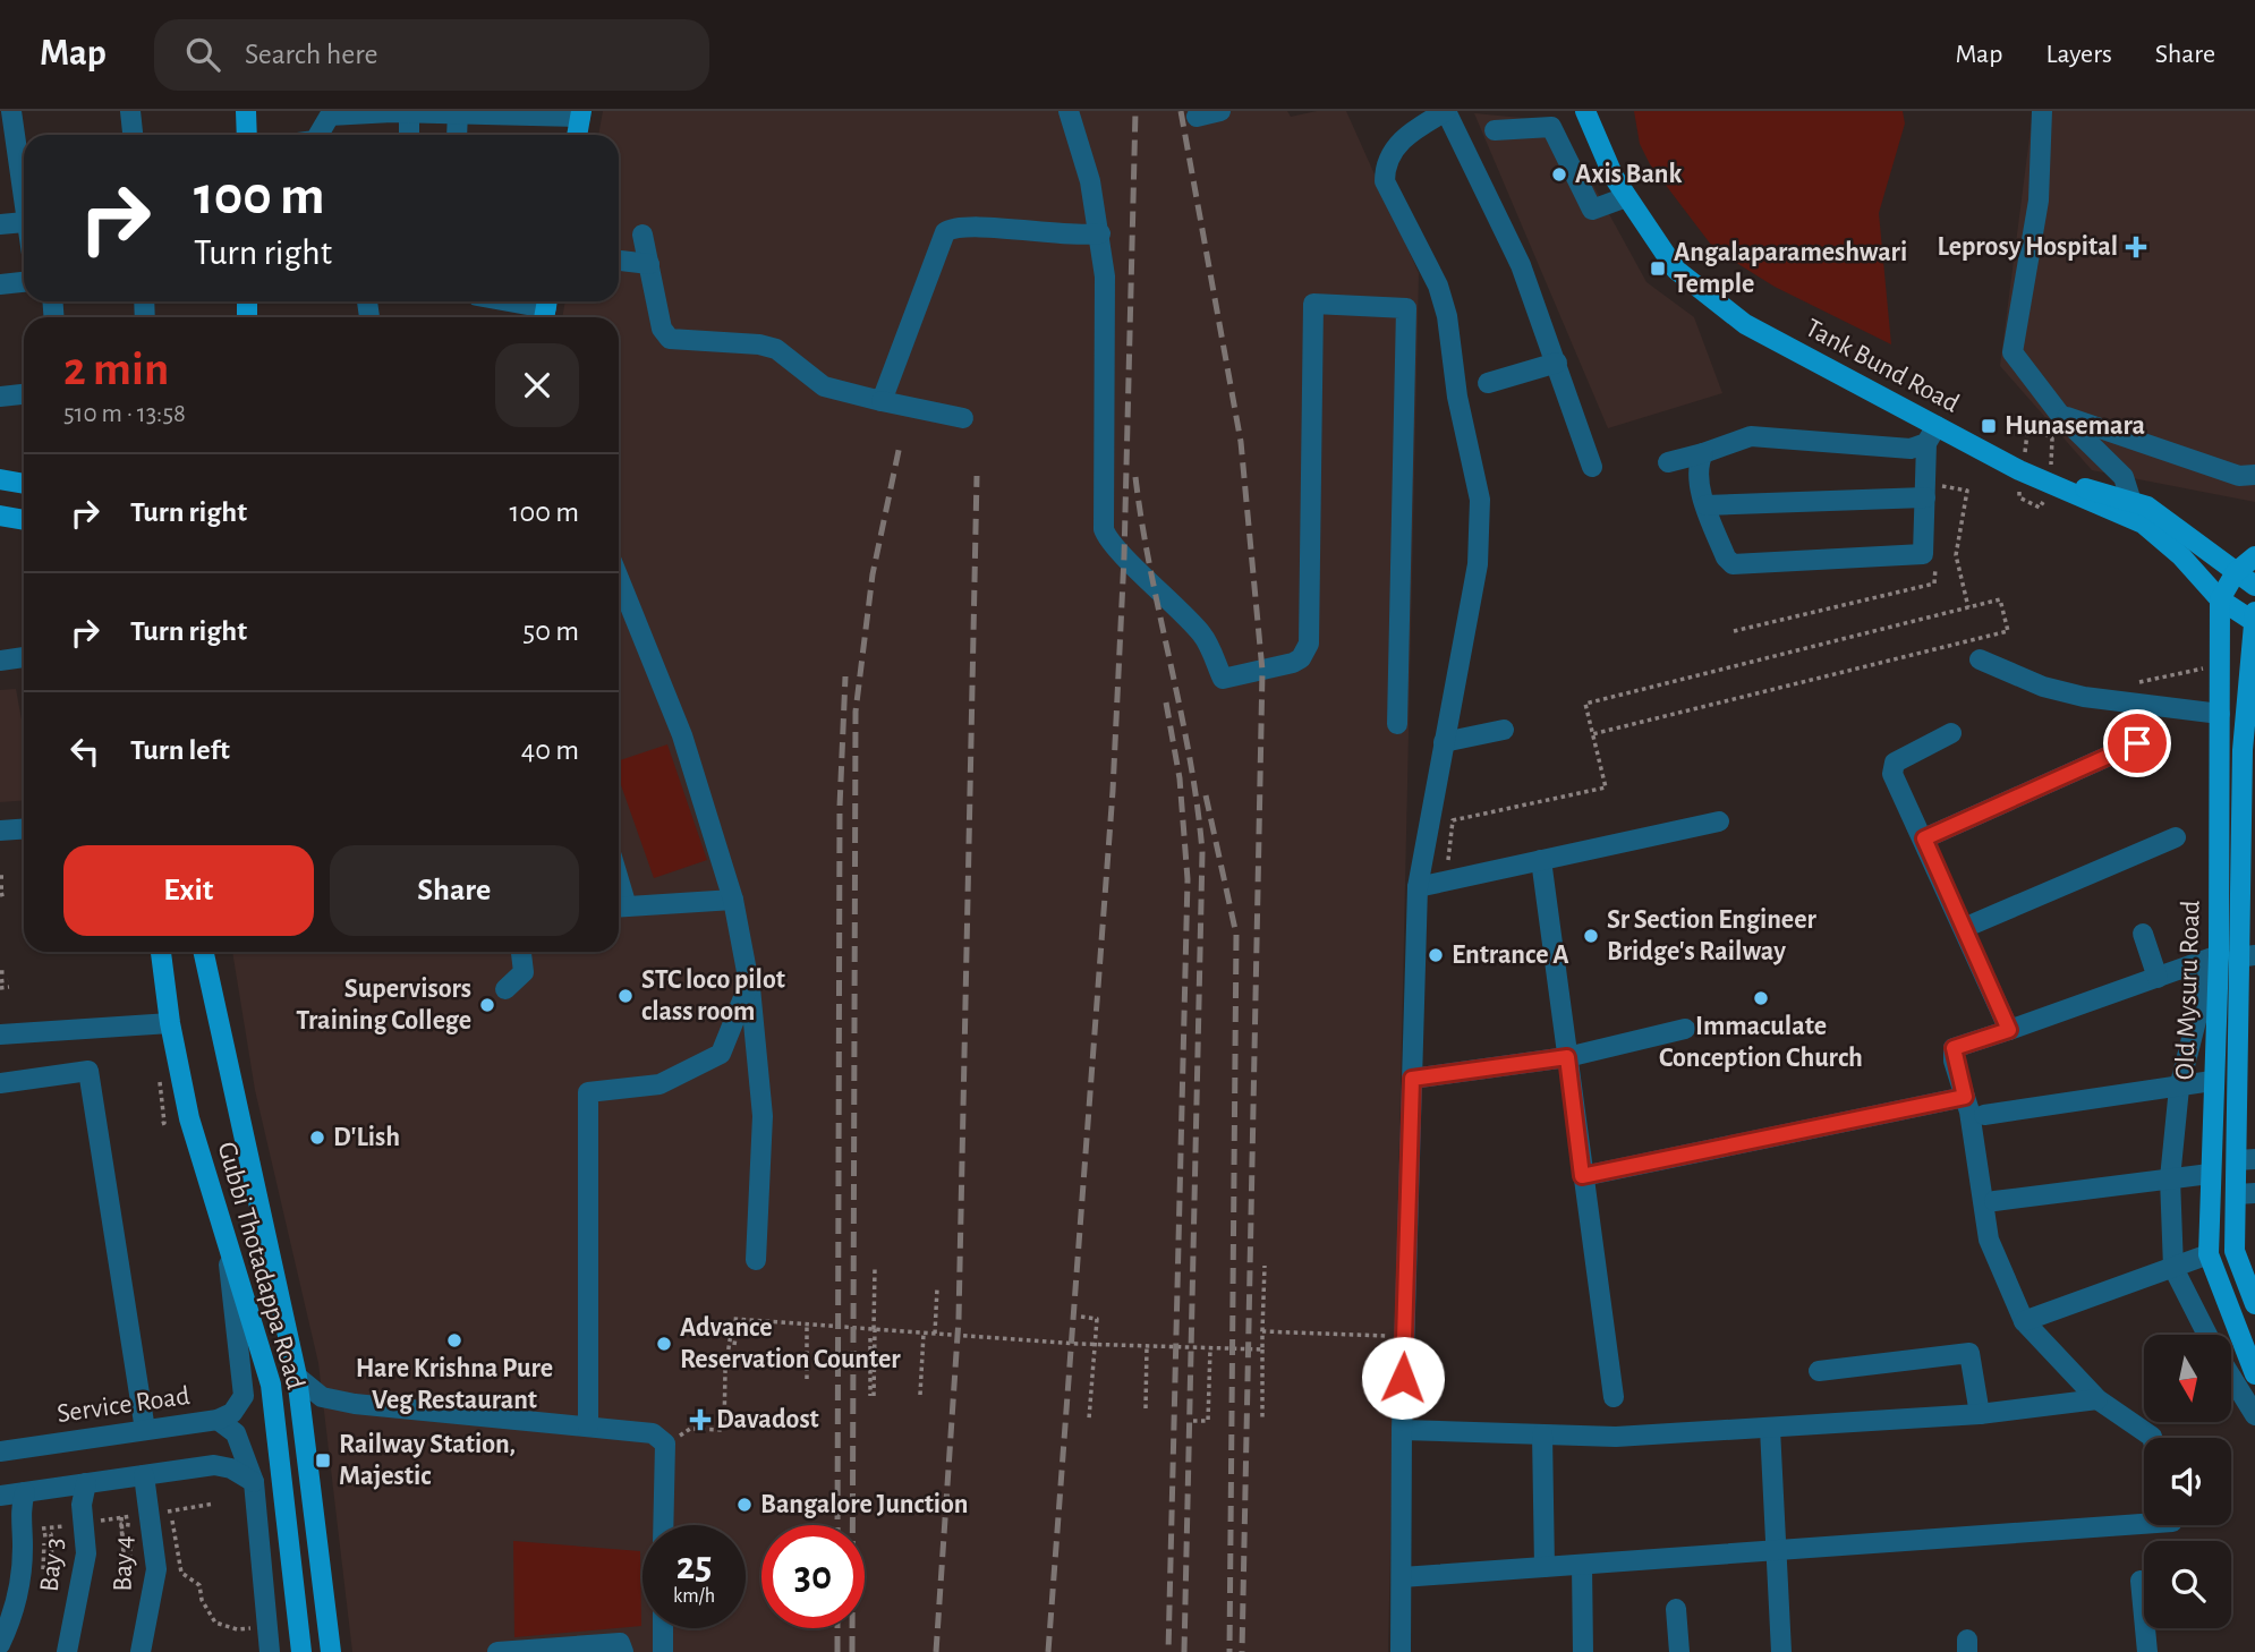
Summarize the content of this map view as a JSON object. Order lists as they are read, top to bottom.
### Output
{
  "streets": {
    "main road": ["Tank Bund Road", "Old Mysuru Road", "Gubbi Thotadappa Road"],
    "street": ["Service Road", "Bay 4", "Bay 3"]
  },
  "crossings": [
    ["Tank Bund Road", "Old Mysuru Road"],
    ["Gubbi Thotadappa Road", "Service Road"]
  ],
  "places": {
    "other": [
      "Axis Bank",
      "Sr Section Engineer Bridge's Railway",
      "Entrance A",
      "STC loco pilot class room",
      "Immaculate Conception Church",
      "Supervisors Training College",
      "D'Lish",
      "Hare Krishna Pure Veg Restaurant",
      "Advance Reservation Counter",
      "Bangalore Junction"
    ],
    "health": ["Leprosy Hospital", "Davadost"],
    "transit": ["Angalaparameshwari Temple", "Hunasemara", "Railway Station, Majestic"]
  },
  "north": "bottom",
  "page": {
    "header": "Map",
    "search": "Search here",
    "nav": ["Map", "Layers", "Share"],
    "turn": ["100 m", "Turn right"],
    "heading": ["2 min", "510 m · 13:58"],
    "list": [
      {
        "name": "Turn right",
        "value": "100 m"
      },
      {
        "name": "Turn right",
        "value": "50 m"
      },
      {
        "name": "Turn left",
        "value": "40 m"
      }
    ],
    "buttons": ["Exit", "Share"],
    "speed": "25 km/h",
    "limit": "30"
  }
}
